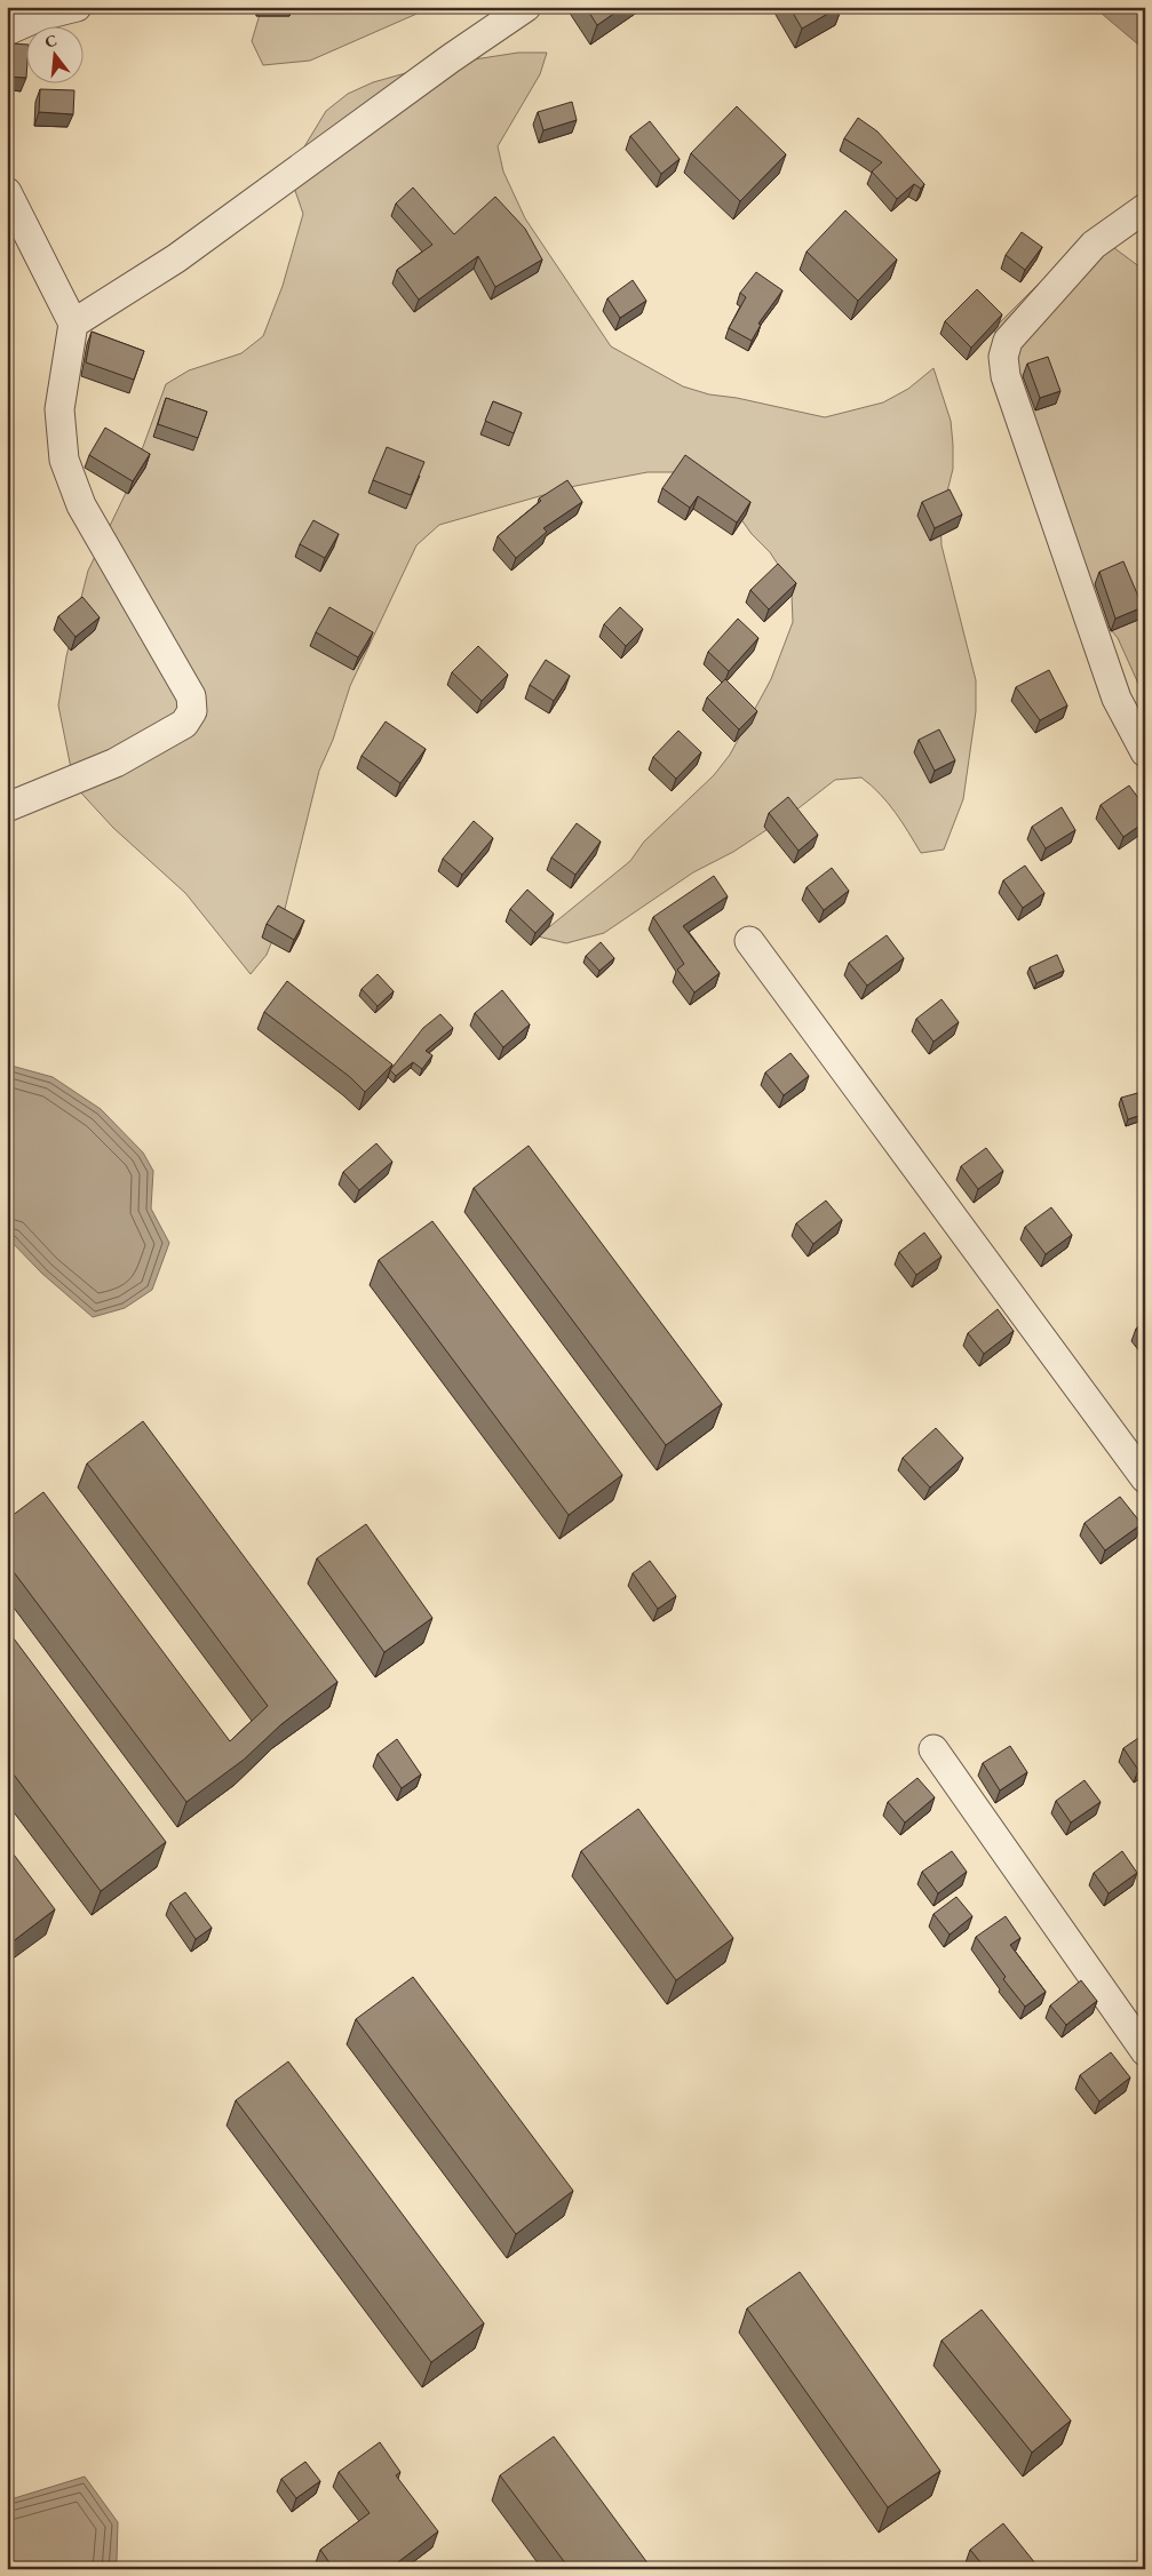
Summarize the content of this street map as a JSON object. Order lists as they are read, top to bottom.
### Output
{
  "north": "top"
}
